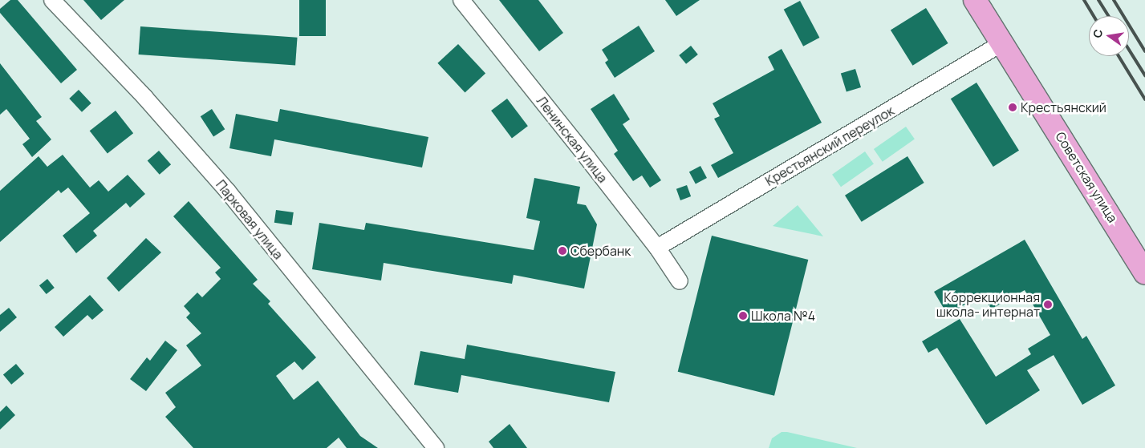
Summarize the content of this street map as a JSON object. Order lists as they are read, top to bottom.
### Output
{
  "streets": {
    "main road": ["Советская улица"],
    "street": ["Ленинская улица", "Крестьянский переулок", "Парковая улица"]
  },
  "crossings": [
    ["Ленинская улица", "Крестьянский переулок"],
    ["Крестьянский переулок", "Советская улица"]
  ],
  "places": [
    "Крестьянский",
    "Сбербанк",
    "Коррекционная школа- интернат",
    "Школа №4"
  ],
  "north": "left"
}
